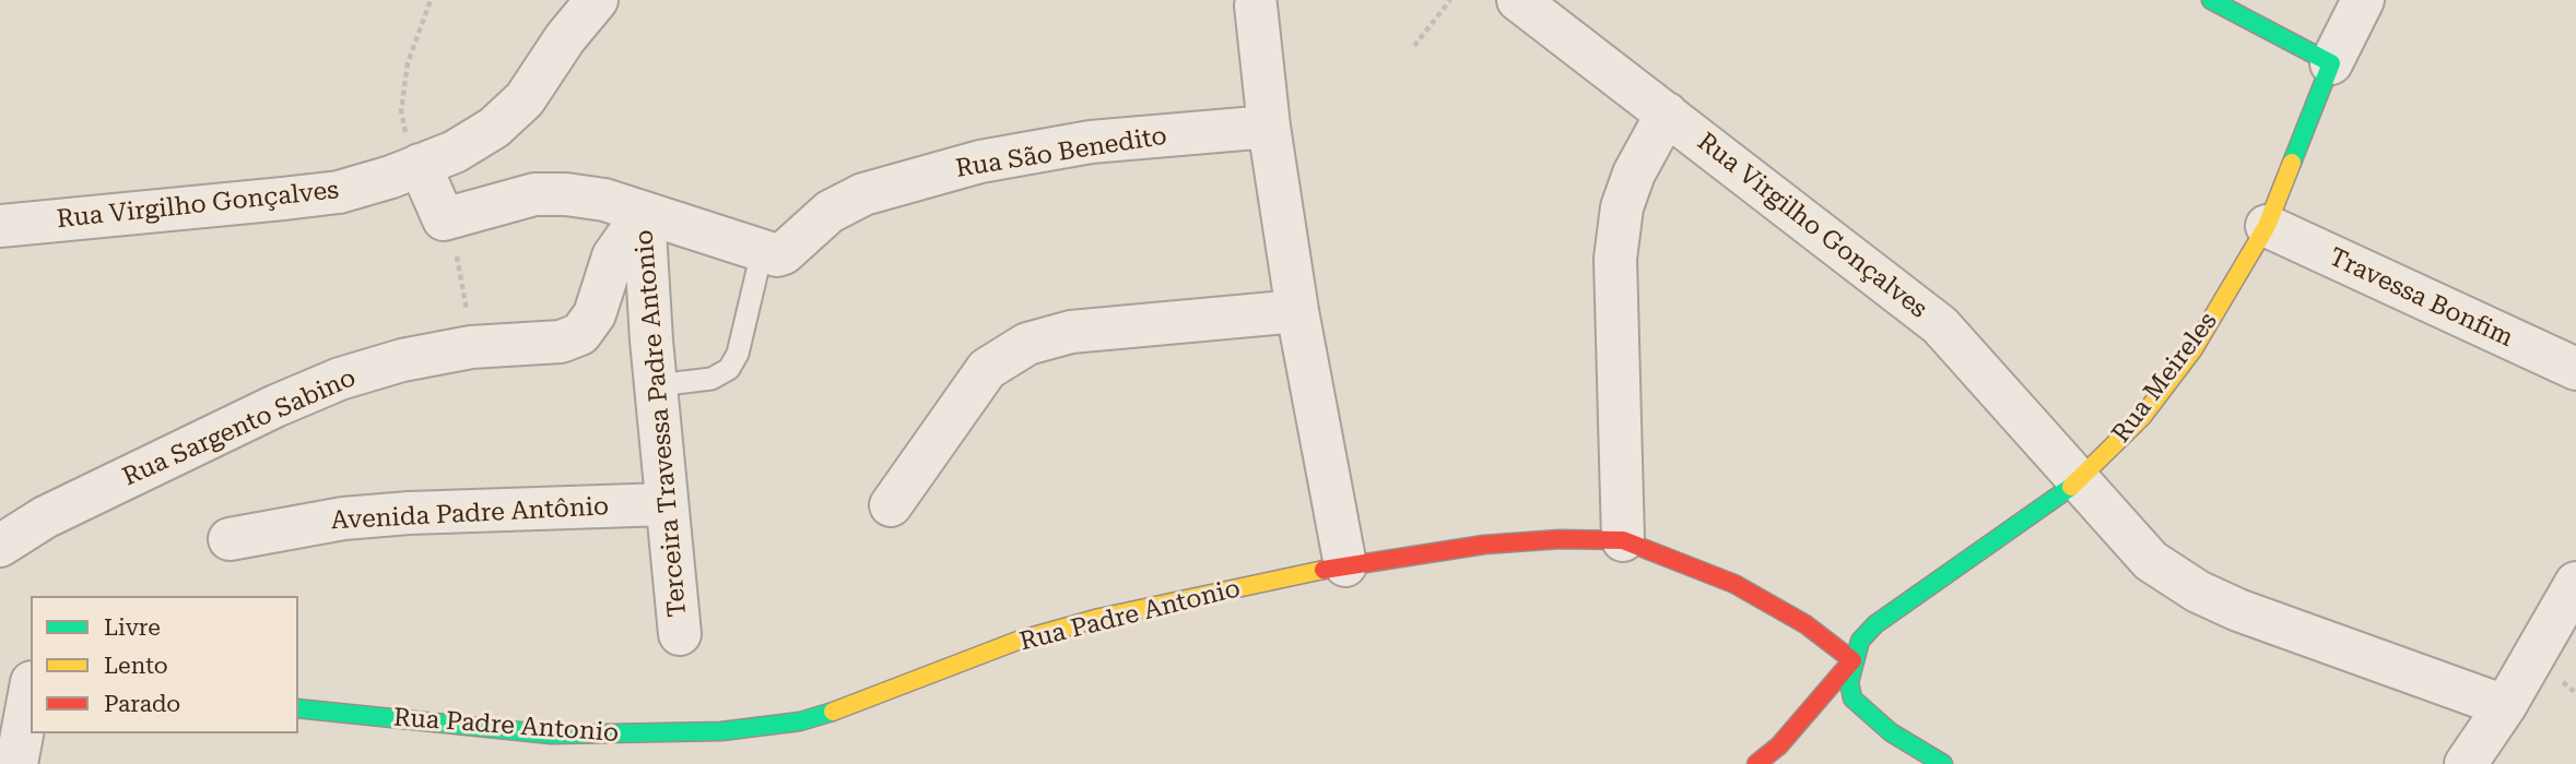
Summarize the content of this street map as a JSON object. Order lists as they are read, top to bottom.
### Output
{
  "streets": {
    "street": [
      "Rua São Benedito",
      "Rua Virgilho Gonçalves",
      "Travessa Bonfim",
      "Rua Meireles",
      "Terceira Travessa Padre Antonio",
      "Rua Sargento Sabino",
      "Avenida Padre Antônio",
      "Rua Padre Antonio"
    ]
  },
  "crossings": [
    ["Rua Virgilho Gonçalves", "Rua Meireles"],
    ["Travessa Bonfim", "Rua Meireles"],
    ["Rua Meireles", "Rua Padre Antonio"],
    ["Terceira Travessa Padre Antonio", "Rua Sargento Sabino"],
    ["Terceira Travessa Padre Antonio", "Avenida Padre Antônio"]
  ],
  "legend": ["Livre", "Lento", "Parado"]
}
